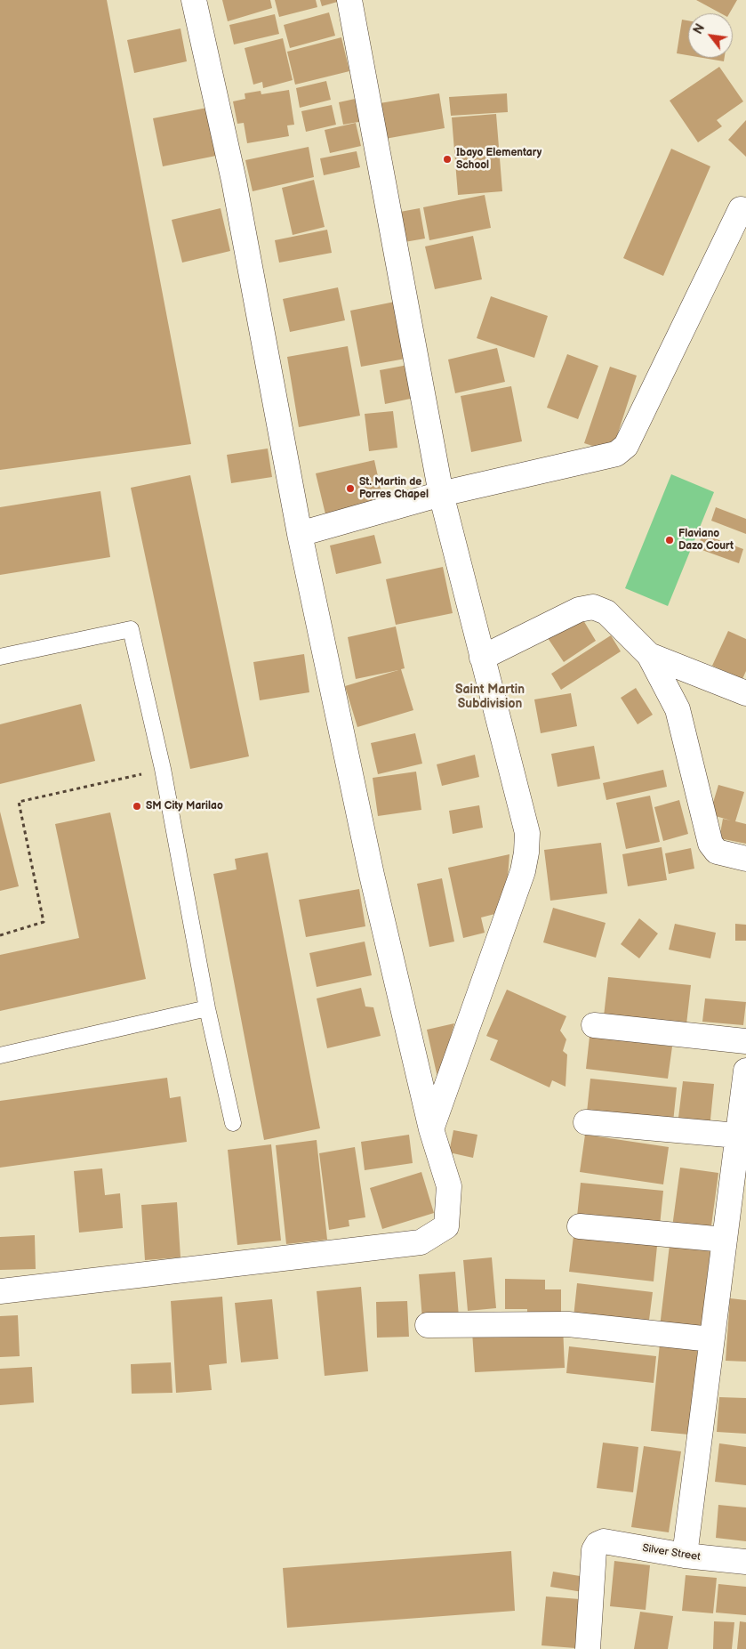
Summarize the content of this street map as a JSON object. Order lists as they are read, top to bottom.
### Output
{
  "streets": {
    "street": ["Silver Street"]
  },
  "districts": ["Saint Martin Subdivision"],
  "places": [
    "Ibayo Elementary School",
    "St. Martin de Porres Chapel",
    "Flaviano Dazo Court",
    "SM City Marilao"
  ],
  "north": "top left"
}
